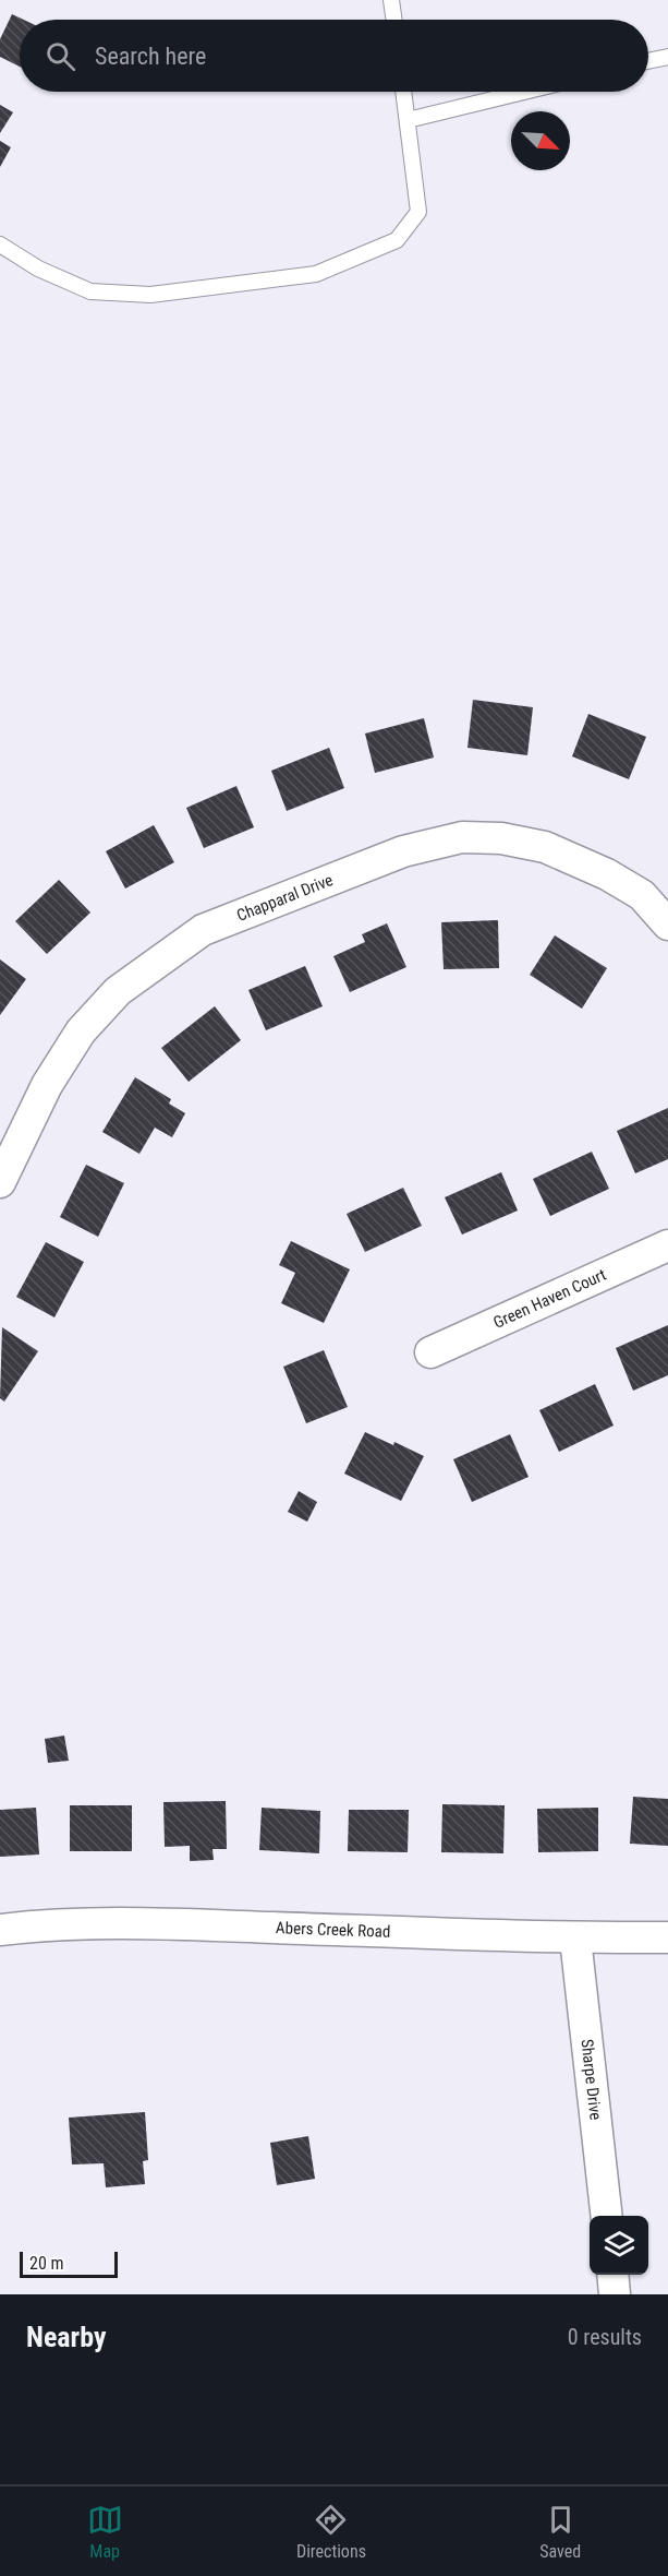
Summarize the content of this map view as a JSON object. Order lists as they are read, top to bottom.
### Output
{
  "streets": {
    "street": [
      "Chapparal Drive",
      "Green Haven Court",
      "Abers Creek Road",
      "Sharpe Drive"
    ]
  },
  "crossings": [
    ["Abers Creek Road", "Sharpe Drive"]
  ],
  "scale_bar": "20 m",
  "north": "bottom right",
  "page": {
    "search": "Search here",
    "scale": "20 m",
    "heading": ["Nearby", "0 results"],
    "nav": ["Map", "Directions", "Saved"]
  }
}
